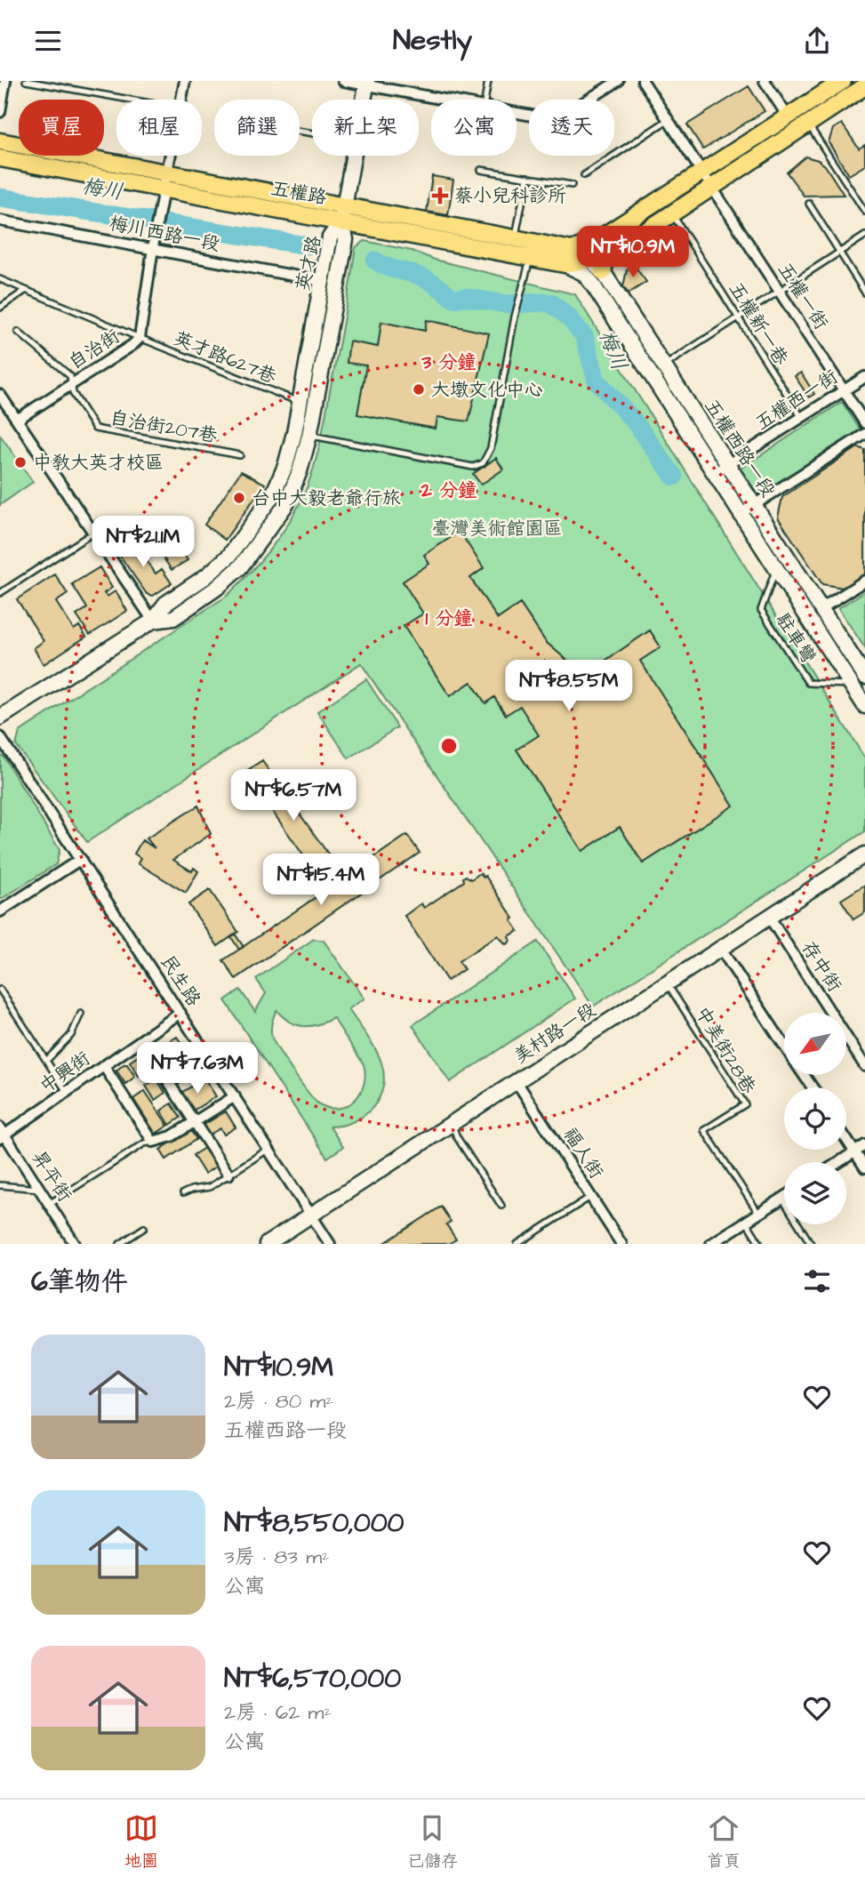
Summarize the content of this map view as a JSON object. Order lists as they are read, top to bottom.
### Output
{
  "streets": {
    "main road": [
      "五權路",
      "英才路",
      "五權西路一段",
      "美村路一段"
    ],
    "street": [
      "梅川西路一段",
      "五權一街",
      "自治街",
      "五權西一街",
      "存中街",
      "民生路",
      "中興街",
      "福人街",
      "昇平街"
    ],
    "lane": [
      "五權新一巷",
      "英才路627巷",
      "自治街207巷",
      "駐車彎",
      "中美街28巷"
    ]
  },
  "crossings": [
    ["五權路", "英才路"],
    ["五權路", "自治街"],
    ["五權路", "五權西路一段"],
    ["梅川西路一段", "英才路"],
    ["梅川西路一段", "自治街"],
    ["英才路", "英才路627巷"],
    ["五權一街", "五權西一街"],
    ["五權新一巷", "五權西一街"],
    ["自治街", "英才路627巷"],
    ["自治街", "自治街207巷"],
    ["五權西一街", "五權西路一段"],
    ["五權西路一段", "駐車彎"],
    ["存中街", "美村路一段"],
    ["民生路", "美村路一段"],
    ["民生路", "中興街"],
    ["美村路一段", "中美街28巷"],
    ["美村路一段", "福人街"],
    ["中興街", "昇平街"]
  ],
  "water": ["梅川"],
  "parks": ["臺灣美術館園區"],
  "places": {
    "health": ["蔡小兒科診所"],
    "other": ["大墩文化中心", "中教大英才校區", "台中大毅老爺行旅"]
  },
  "north": "bottom left",
  "page": {
    "header": "Nestly",
    "chip": [
      "買屋",
      "租屋",
      "篩選",
      "新上架",
      "公寓",
      "透天"
    ],
    "price": [
      "NT$10.9M",
      "NT$21.1M",
      "NT$8.55M",
      "NT$6.57M",
      "NT$15.4M",
      "NT$7.63M"
    ],
    "heading": "6筆物件",
    "list": [
      {
        "name": "NT$10.9M",
        "note": "2房 · 80 m² · 五權西路一段"
      },
      {
        "name": "NT$8,550,000",
        "note": "3房 · 83 m² · 公寓"
      },
      {
        "name": "NT$6,570,000",
        "note": "2房 · 62 m² · 公寓"
      }
    ],
    "tabs": ["地圖", "已儲存", "首頁"]
  },
  "rings": ["3 分鐘", "2 分鐘", "1 分鐘"]
}
